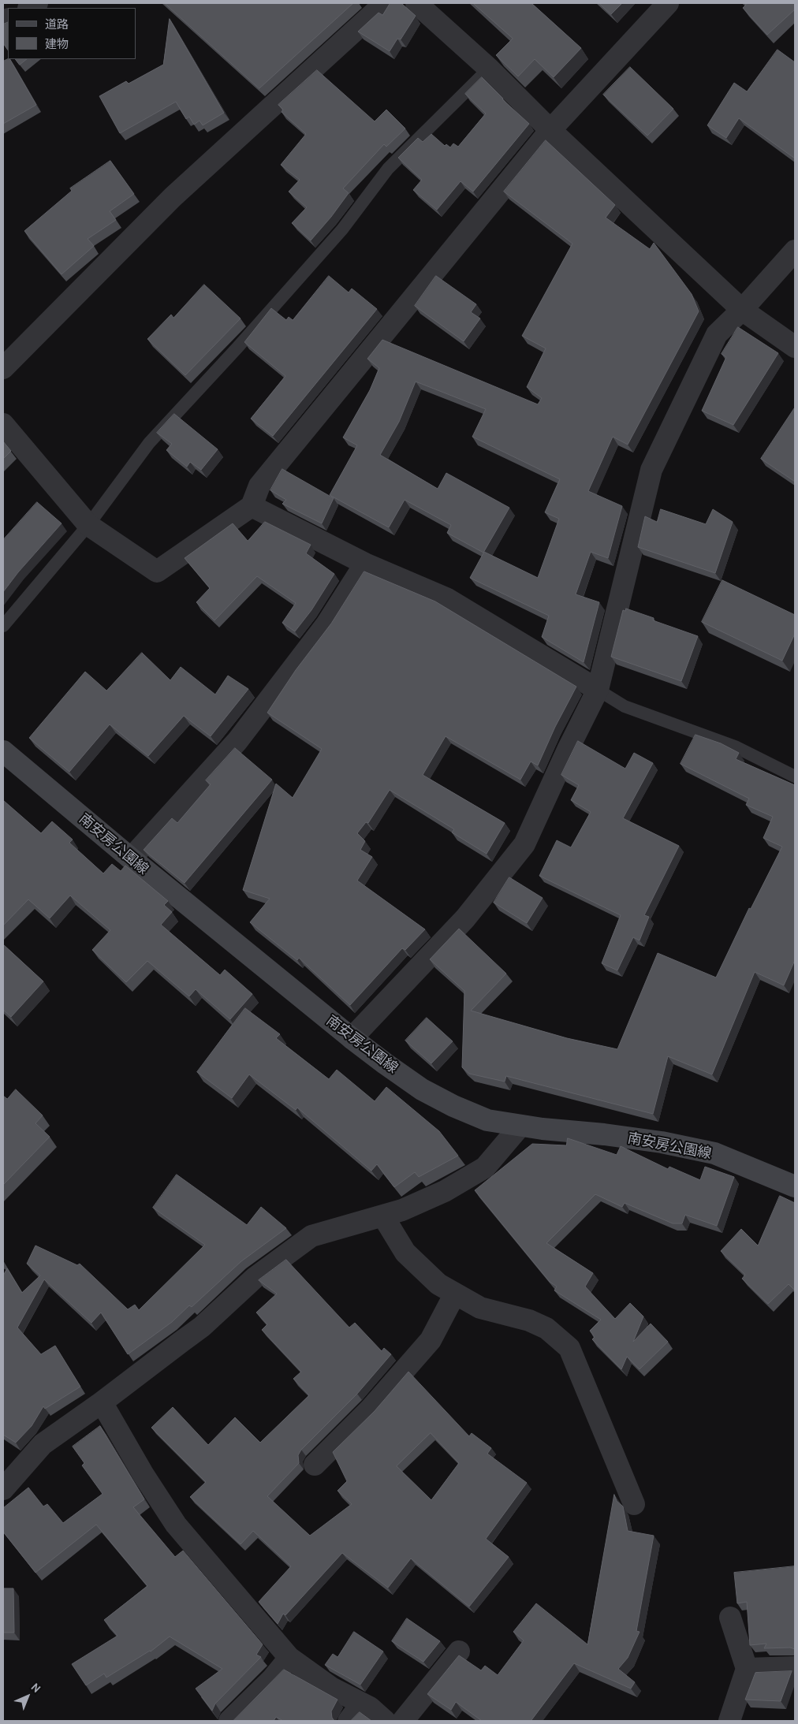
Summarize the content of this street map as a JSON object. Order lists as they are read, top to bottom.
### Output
{
  "streets": {
    "main road": ["南安房公園線"]
  },
  "legend": ["道路", "建物"],
  "north": "top right"
}
